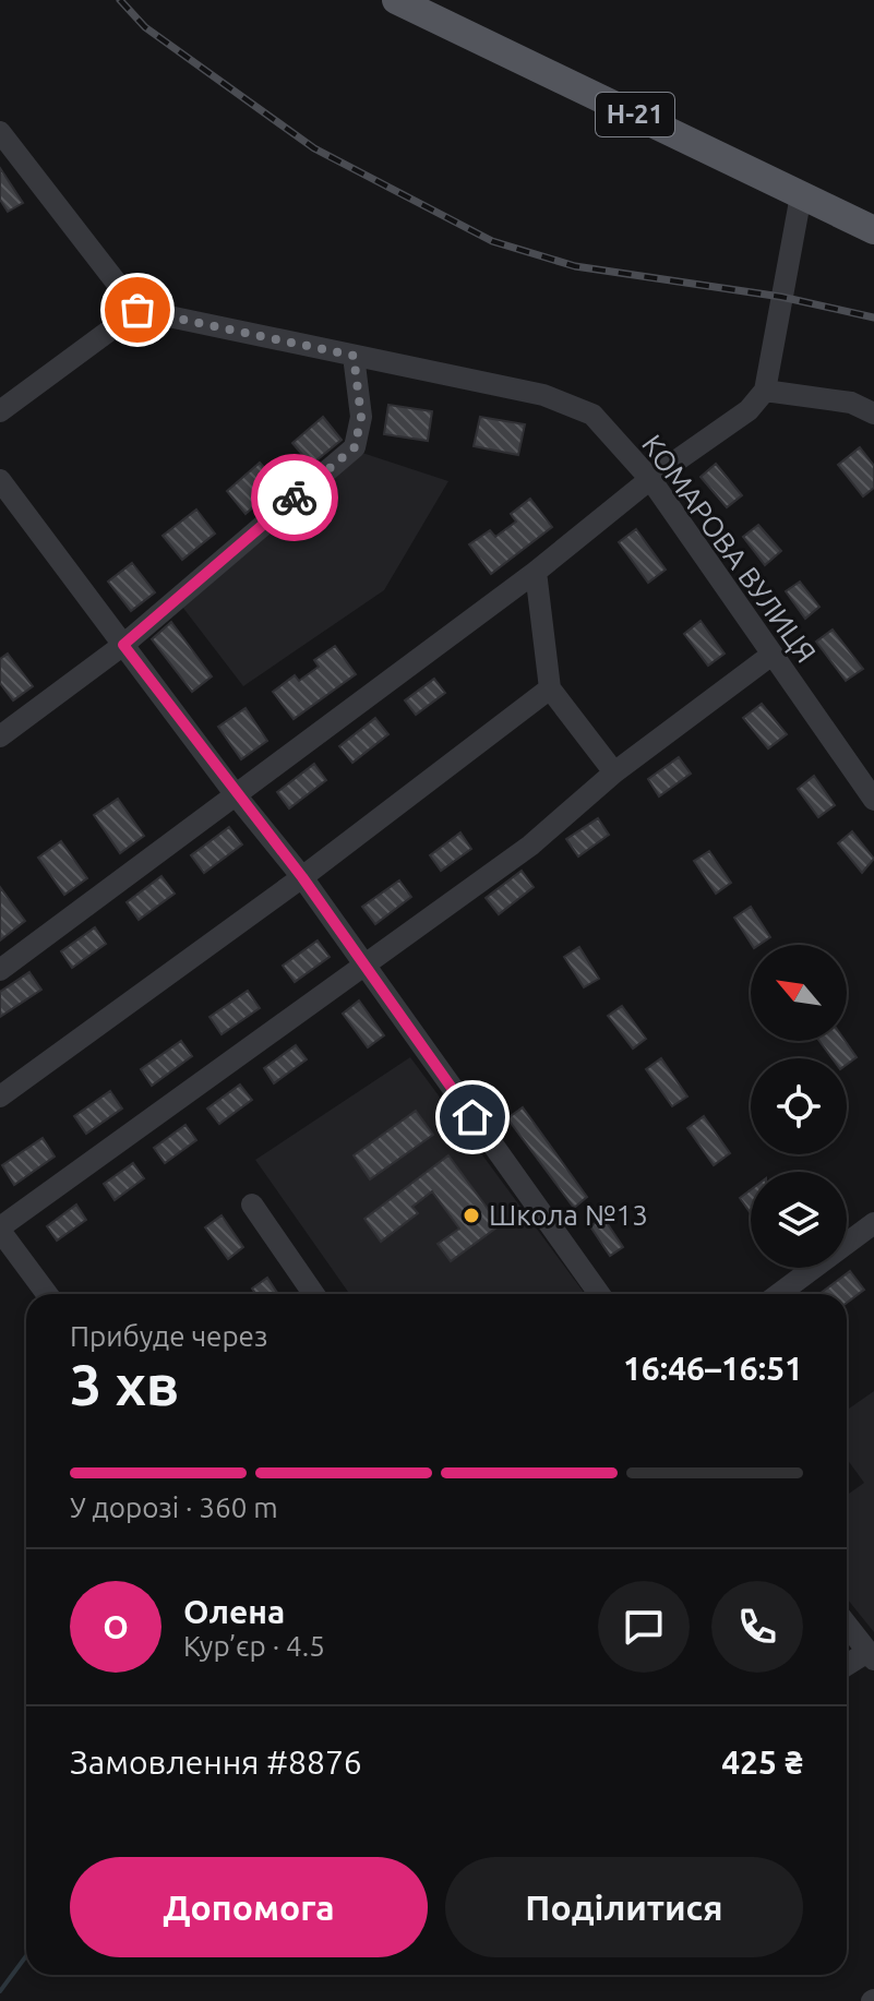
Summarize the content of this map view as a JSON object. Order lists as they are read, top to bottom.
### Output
{
  "streets": {
    "main road": ["Н-21"],
    "street": ["КОМАРОВА ВУЛИЦЯ"]
  },
  "places": ["Школа №13"],
  "north": "top left",
  "page": {
    "heading": ["3 хв", "Прибуде через", "16:46–16:51"],
    "panel": [
      "Олена",
      "Кур’єр · 4.5",
      "Замовлення #8876",
      "425 ₴"
    ],
    "bar": "У дорозі · 360 m",
    "round": "О",
    "buttons": ["Допомога", "Поділитися"]
  }
}
